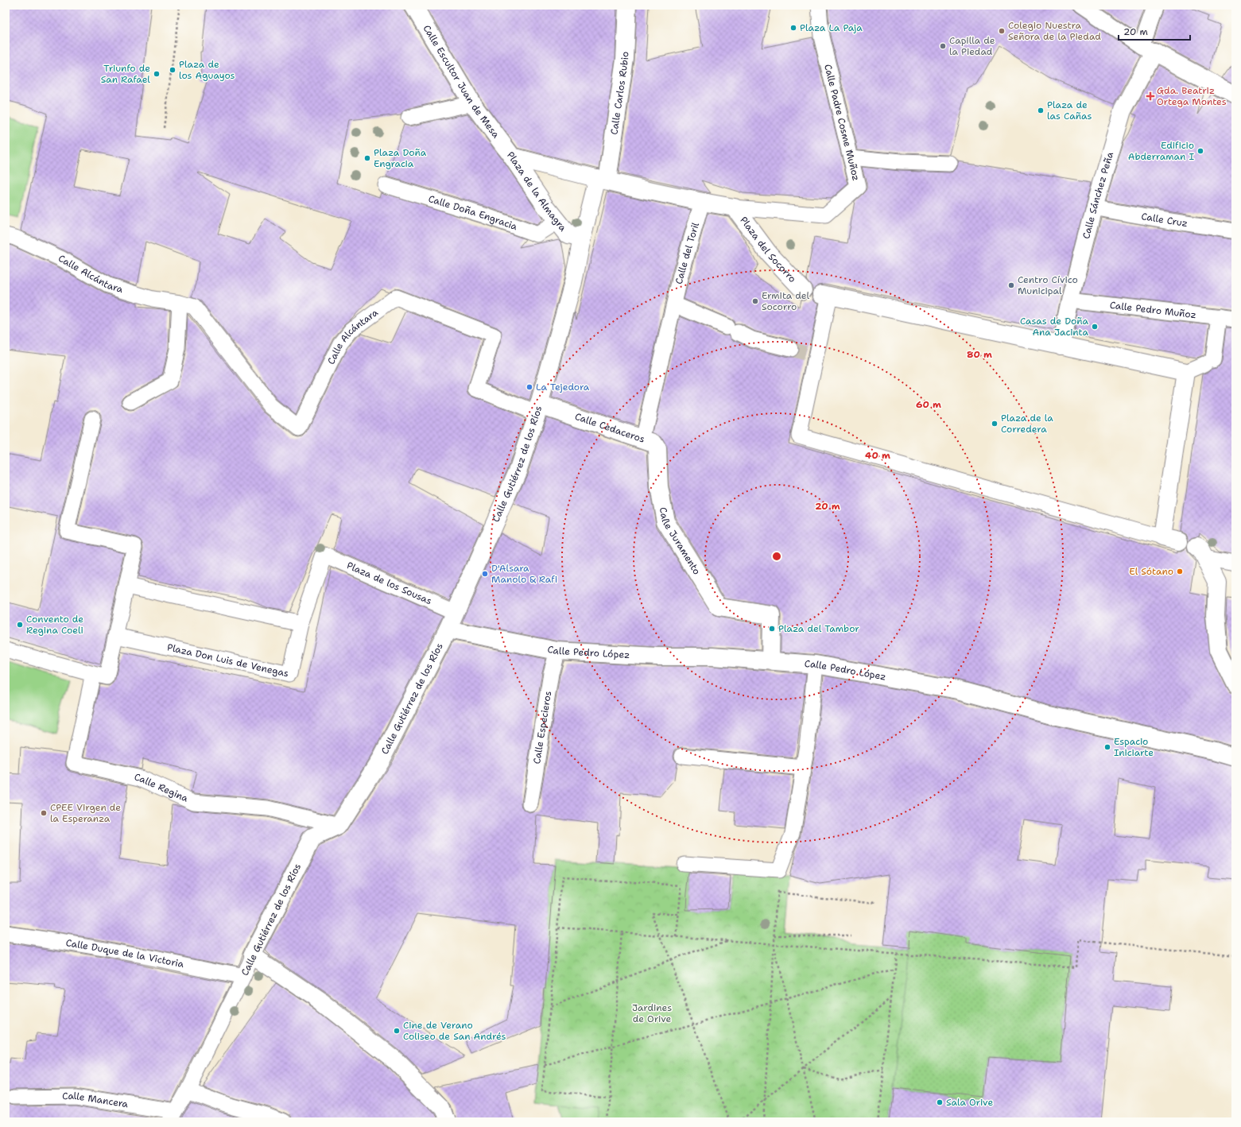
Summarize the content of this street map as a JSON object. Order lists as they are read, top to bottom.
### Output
{
  "streets": {
    "street": [
      "Calle Escultor Juan de Mesa",
      "Calle Carlos Rubio",
      "Calle Padre Cosme Muñoz",
      "Calle Sánchez Peña",
      "Plaza de la Almagra",
      "Calle Doña Engracia",
      "Calle Cruz",
      "Plaza del Socorro",
      "Calle del Toril",
      "Calle Alcántara",
      "Calle Pedro Muñoz",
      "Calle Cedaceros",
      "Calle Gutiérrez de los Ríos",
      "Calle Juramento",
      "Plaza de los Sousas",
      "Calle Pedro López",
      "Plaza Don Luis de Venegas",
      "Calle Especieros",
      "Calle Regina",
      "Calle Duque de la Victoria",
      "Calle Mancera"
    ]
  },
  "crossings": [
    ["Calle Escultor Juan de Mesa", "Plaza de la Almagra"],
    ["Calle Carlos Rubio", "Plaza de la Almagra"],
    ["Calle Padre Cosme Muñoz", "Plaza de la Almagra"],
    ["Calle Padre Cosme Muñoz", "Plaza del Socorro"],
    ["Calle Padre Cosme Muñoz", "Calle del Toril"],
    ["Calle Sánchez Peña", "Calle Cruz"],
    ["Calle Sánchez Peña", "Calle Pedro Muñoz"],
    ["Plaza de la Almagra", "Calle Doña Engracia"],
    ["Plaza de la Almagra", "Calle del Toril"],
    ["Plaza de la Almagra", "Calle Gutiérrez de los Ríos"],
    ["Calle del Toril", "Calle Cedaceros"],
    ["Calle Alcántara", "Calle Cedaceros"],
    ["Calle Alcántara", "Calle Gutiérrez de los Ríos"],
    ["Calle Cedaceros", "Calle Gutiérrez de los Ríos"],
    ["Calle Cedaceros", "Calle Juramento"],
    ["Calle Gutiérrez de los Ríos", "Plaza de los Sousas"],
    ["Calle Gutiérrez de los Ríos", "Calle Pedro López"],
    ["Calle Gutiérrez de los Ríos", "Calle Regina"],
    ["Calle Gutiérrez de los Ríos", "Calle Duque de la Victoria"],
    ["Calle Gutiérrez de los Ríos", "Calle Mancera"],
    ["Calle Juramento", "Calle Pedro López"],
    ["Plaza de los Sousas", "Plaza Don Luis de Venegas"],
    ["Calle Pedro López", "Calle Especieros"]
  ],
  "parks": ["Jardines de Orive"],
  "places": {
    "other": [
      "Plaza La Paja",
      "Colegio Nuestra Señora de la Piedad",
      "Capilla de la Piedad",
      "Plaza de los Aguayos",
      "Triunfo de San Rafael",
      "Plaza de las Cañas",
      "Edificio Abderraman I",
      "Plaza Doña Engracia",
      "Centro Cívico Municipal",
      "Ermita del Socorro",
      "Casas de Doña Ana Jacinta",
      "La Tejedora",
      "Plaza de la Corredera",
      "El Sótano",
      "D'Alsara Manolo & Rafi",
      "Convento de Regina Coeli",
      "Plaza del Tambor",
      "Espacio Iniciarte",
      "CPEE Virgen de la Esperanza",
      "Cine de Verano Coliseo de San Andrés",
      "Sala Orive"
    ],
    "health": ["Gda. Beatriz Ortega Montes"]
  },
  "scale_bar": "20 m",
  "rings": [
    "80 m",
    "60 m",
    "40 m",
    "20 m"
  ]
}
